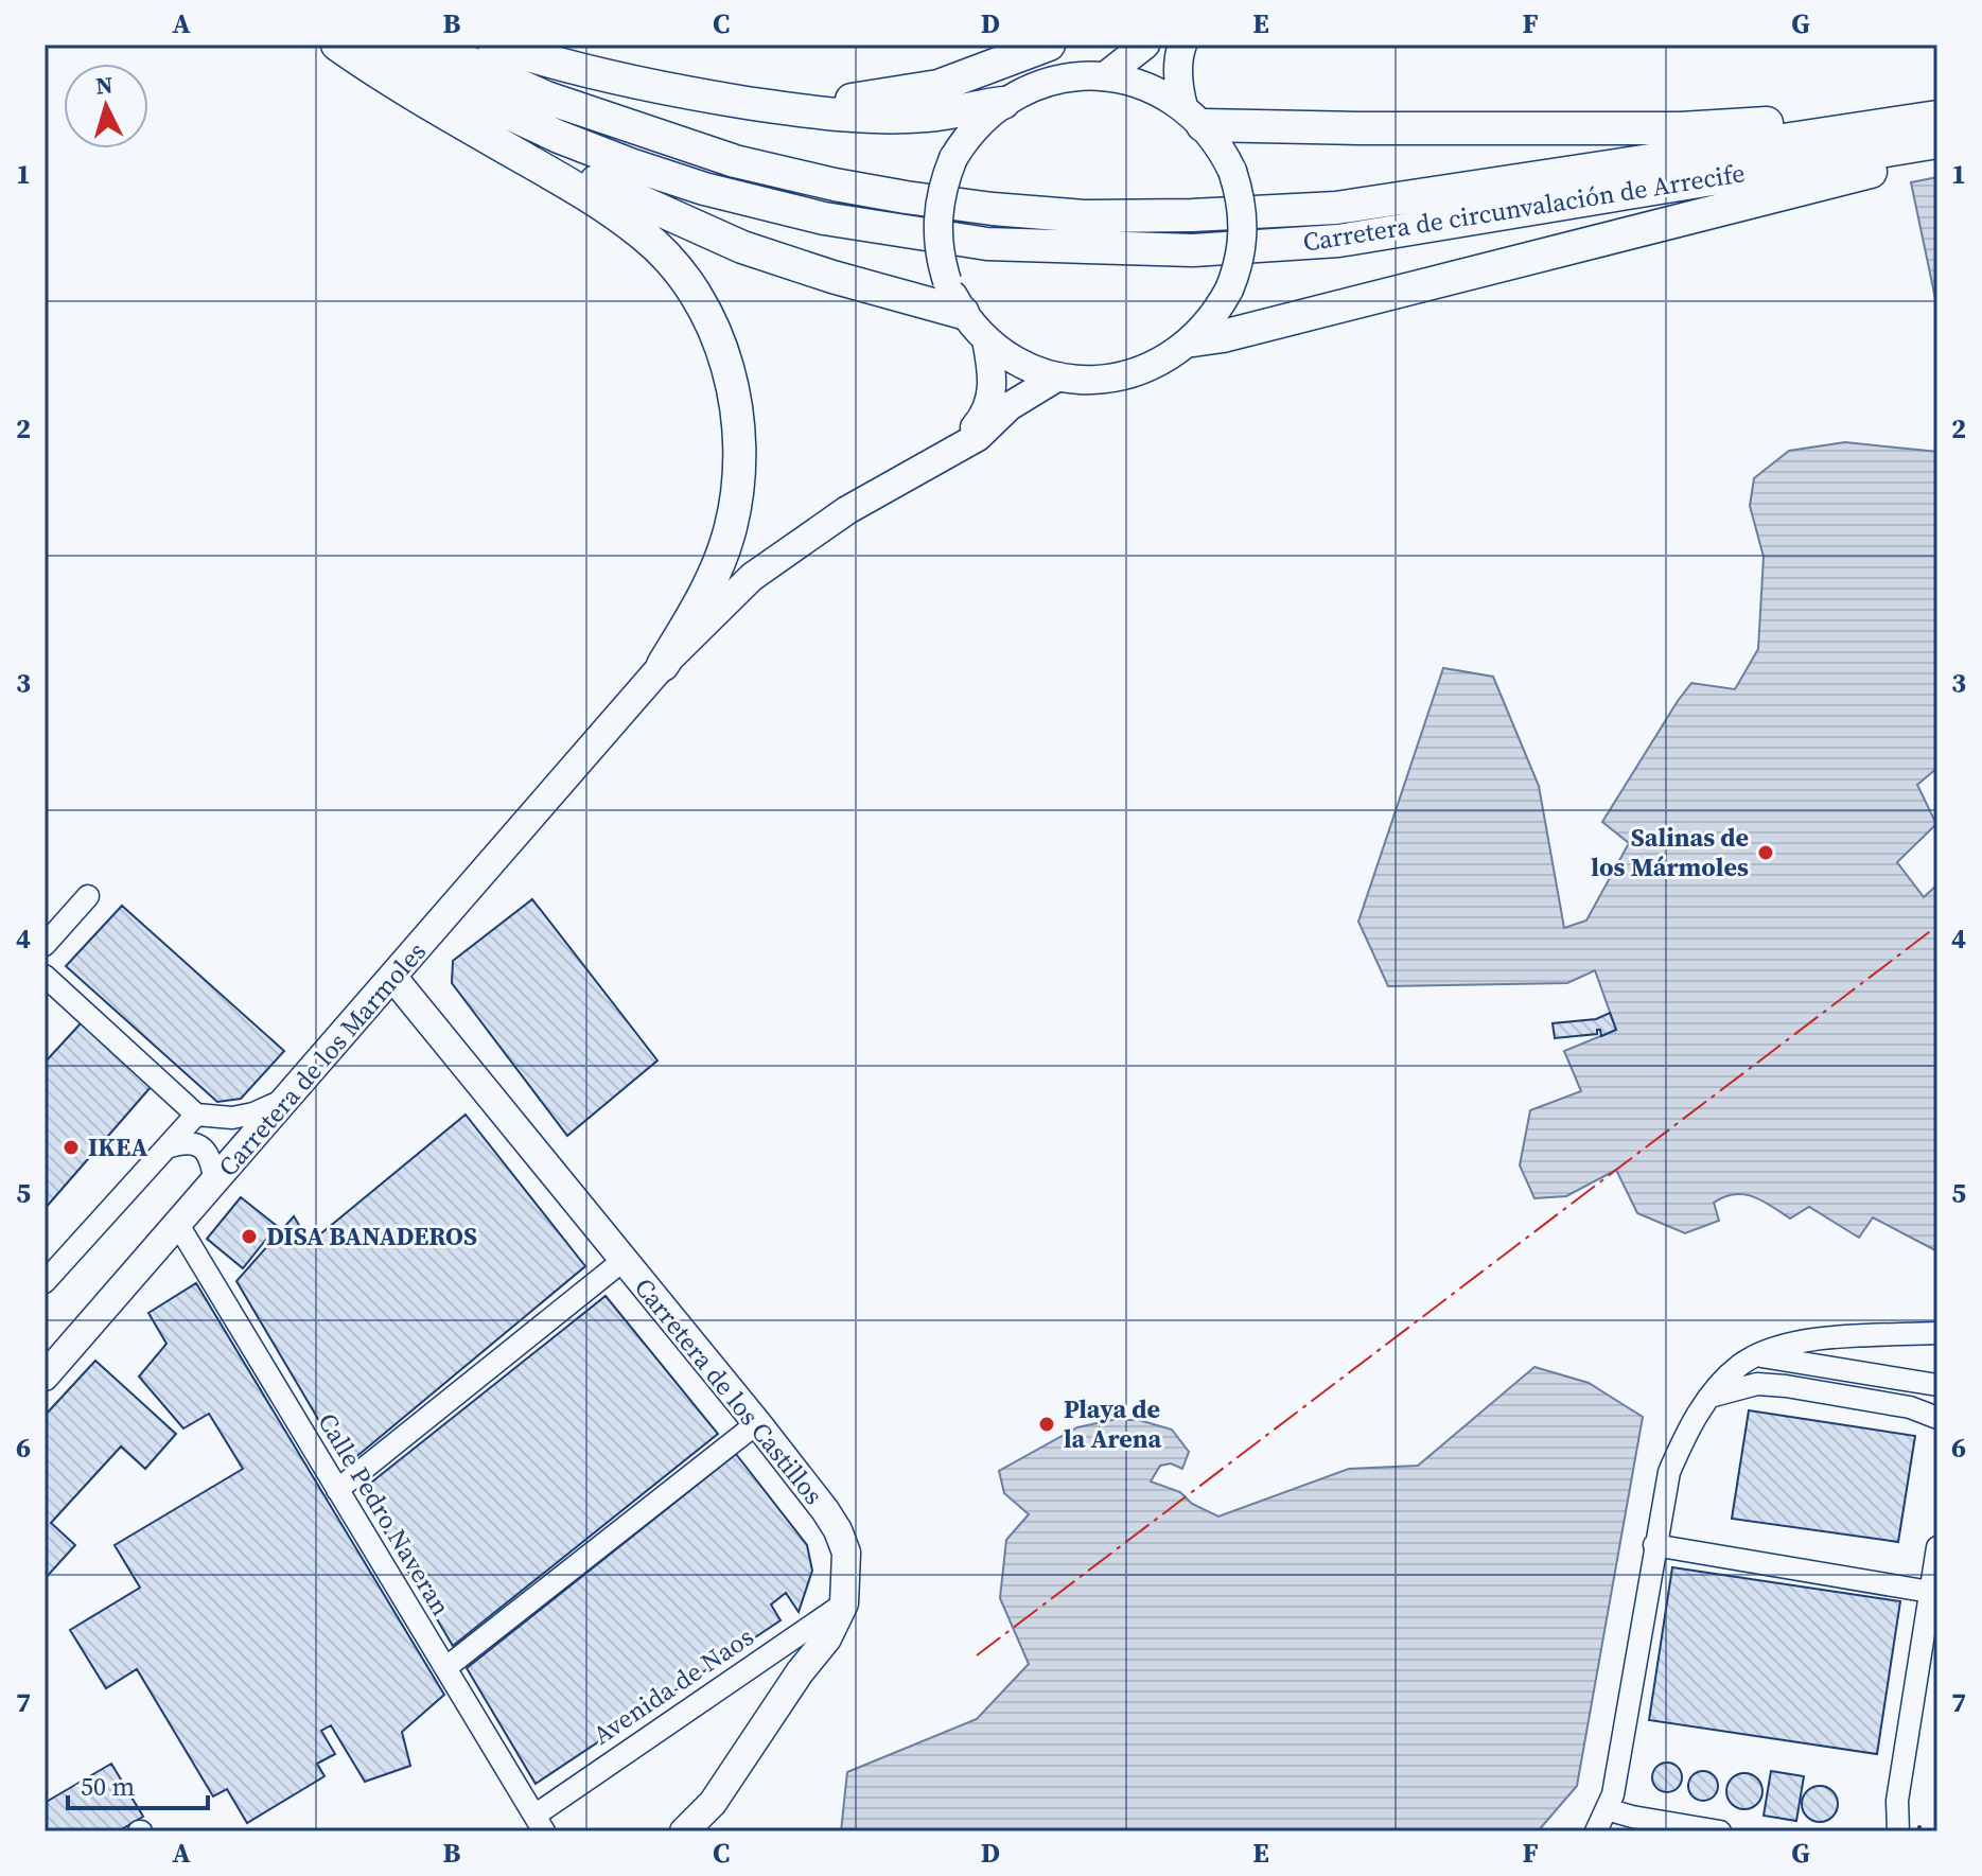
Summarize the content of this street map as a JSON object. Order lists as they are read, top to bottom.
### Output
{
  "streets": {
    "highway": ["Carretera de circunvalación de Arrecife"],
    "main road": ["Carretera de los Marmoles", "Carretera de los Castillos"],
    "street": ["Calle Pedro Naveran", "Avenida de Naos"]
  },
  "crossings": [
    ["Carretera de los Marmoles", "Carretera de los Castillos"],
    ["Carretera de los Marmoles", "Calle Pedro Naveran"],
    ["Carretera de los Castillos", "Avenida de Naos"],
    ["Calle Pedro Naveran", "Avenida de Naos"]
  ],
  "places": [
    "Salinas de los Mármoles",
    "IKEA",
    "DISA BANADEROS",
    "Playa de la Arena"
  ],
  "scale_bar": "50 m",
  "north": "top",
  "grid": {
    "columns": [
      "A",
      "B",
      "C",
      "D",
      "E",
      "F",
      "G"
    ],
    "rows": [
      "1",
      "2",
      "3",
      "4",
      "5",
      "6",
      "7"
    ]
  }
}
